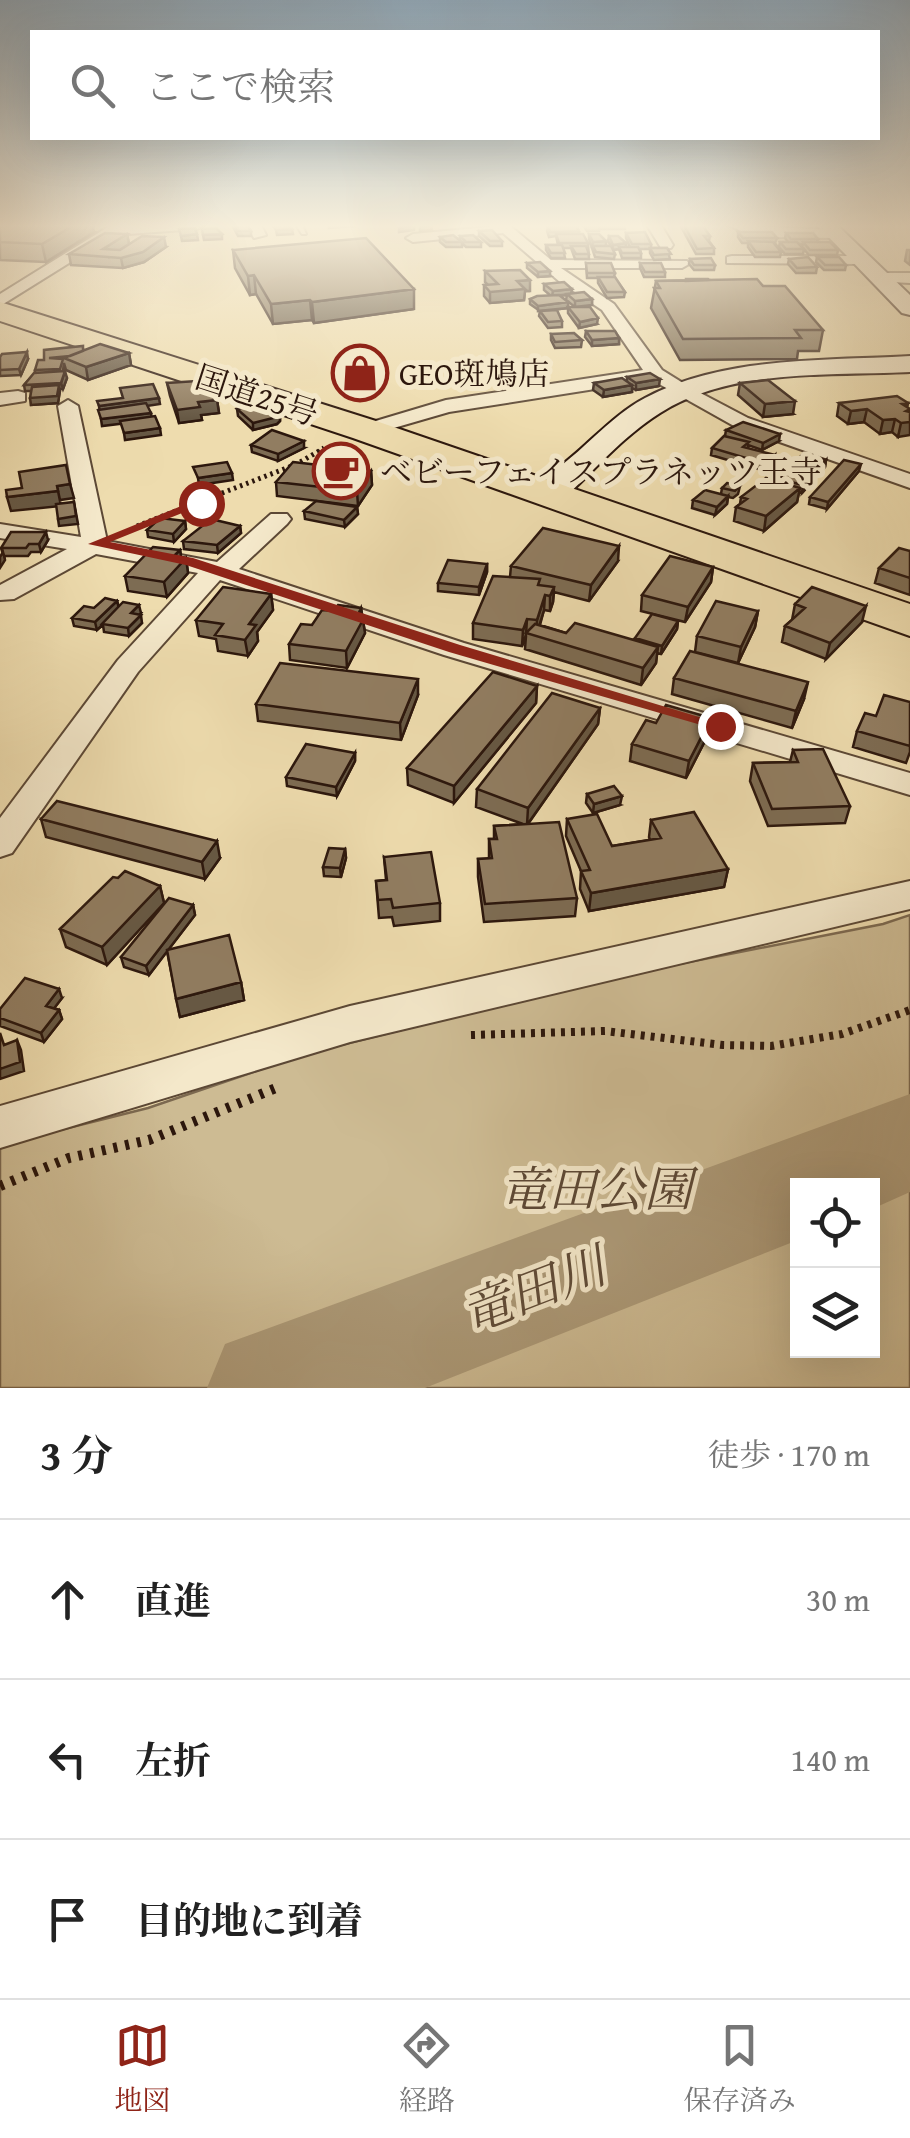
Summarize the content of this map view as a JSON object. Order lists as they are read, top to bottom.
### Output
{
  "streets": {
    "highway": ["国道25号"]
  },
  "water": ["竜田川"],
  "parks": ["竜田公園"],
  "places": {
    "shop": ["GEO斑鳩店"],
    "cafe": ["ベビーフェイスプラネッツ王寺"]
  },
  "page": {
    "search": "ここで検索",
    "heading": ["3 分", "徒歩 · 170 m"],
    "list": [
      ["直進", "30 m"],
      ["左折", "140 m"],
      "目的地に到着"
    ],
    "nav": ["地図", "経路", "保存済み"]
  }
}
